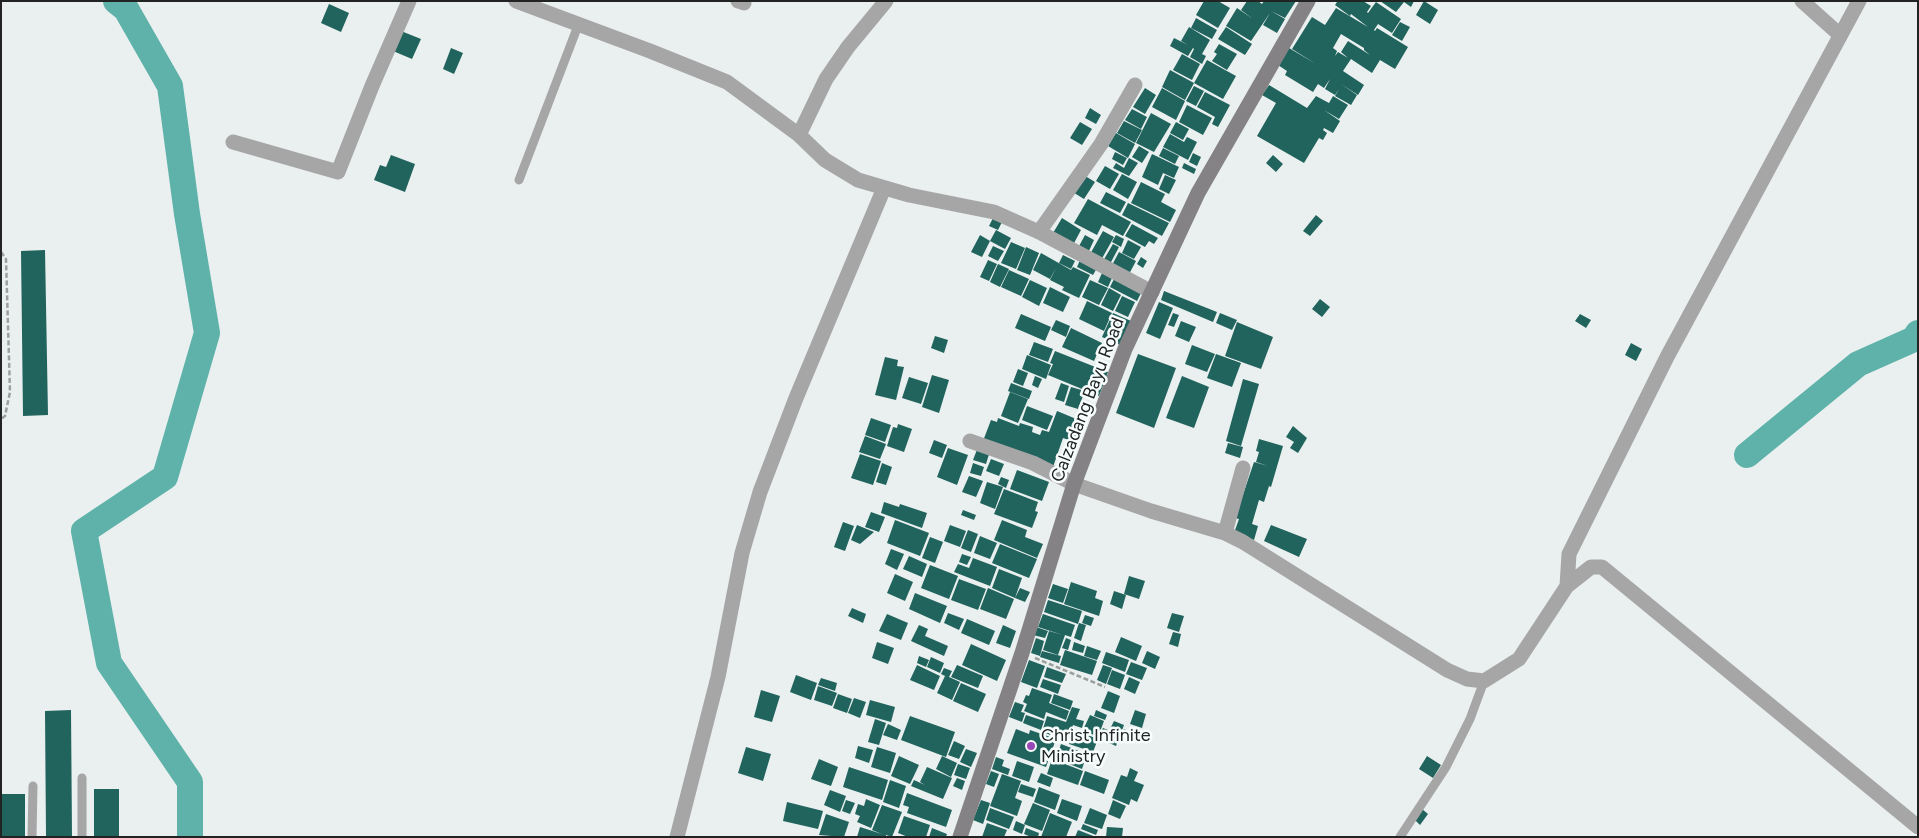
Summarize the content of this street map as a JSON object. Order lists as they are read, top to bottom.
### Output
{
  "streets": {
    "street": ["Calzadang Bayu Road"]
  },
  "places": ["Christ Infinite Ministry"]
}
